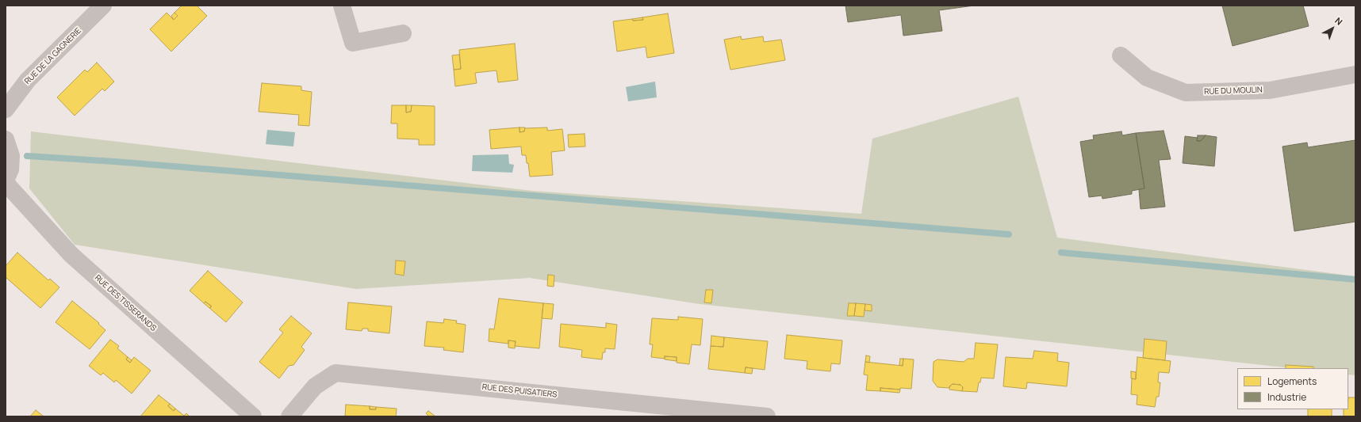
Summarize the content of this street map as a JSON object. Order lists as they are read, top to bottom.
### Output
{
  "streets": {
    "street": [
      "RUE DE LA GAGNERIE",
      "RUE DU MOULIN",
      "RUE DES TISSERANDS",
      "RUE DES PUISATIERS"
    ]
  },
  "legend": ["Logements", "Industrie"],
  "north": "top right"
}
